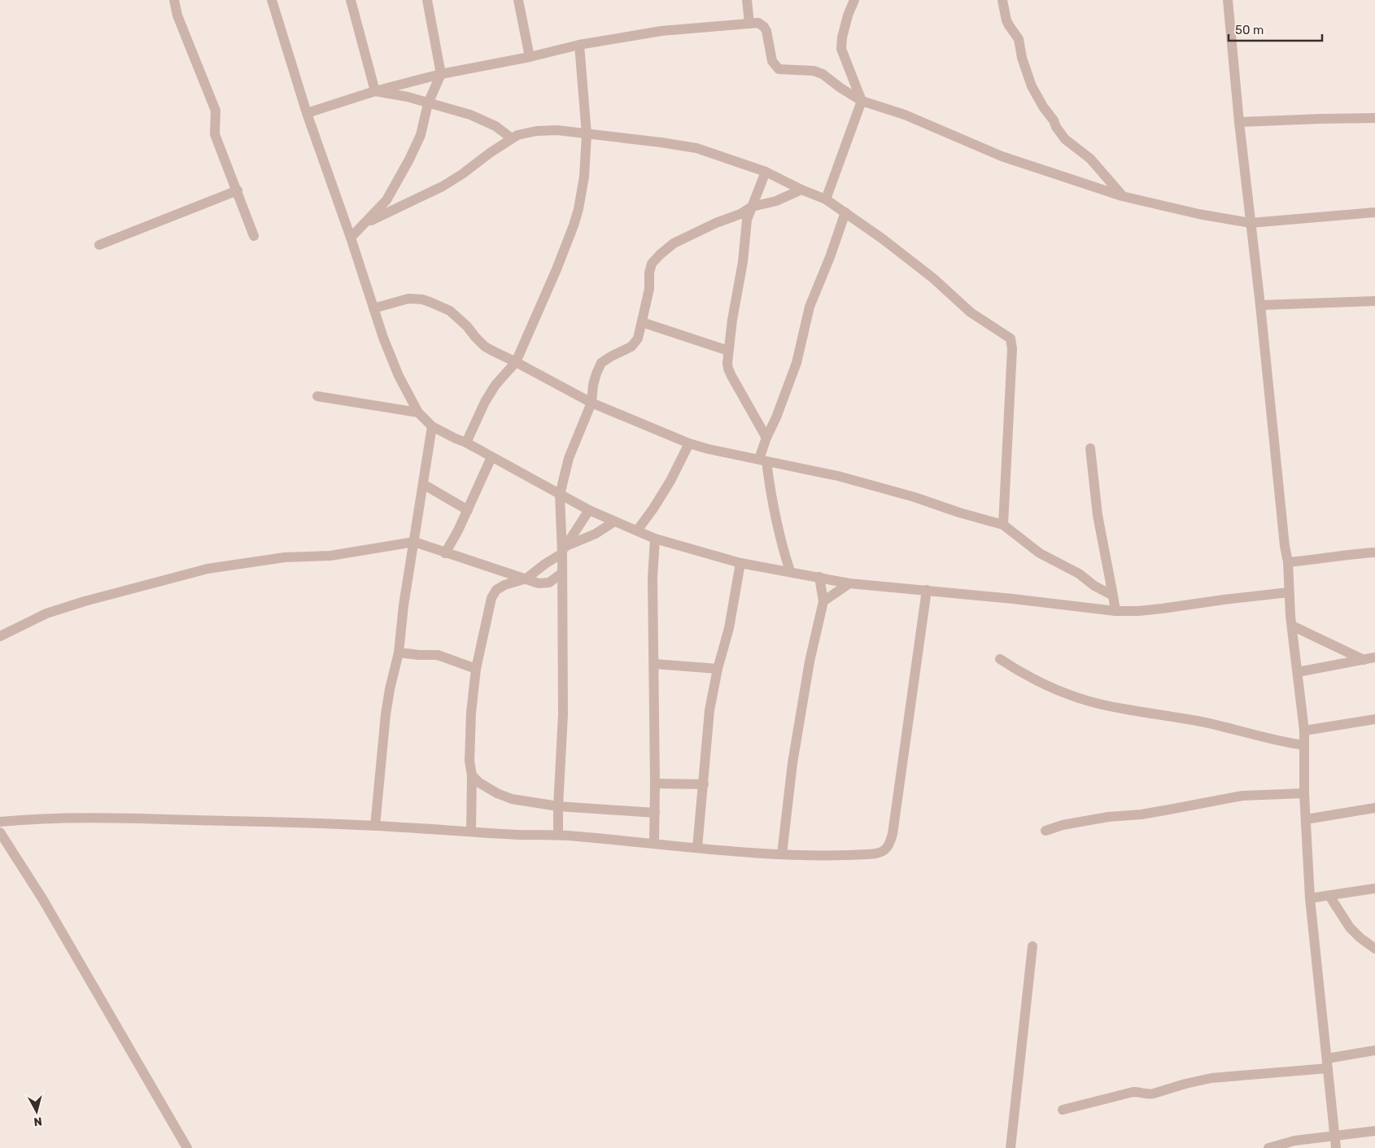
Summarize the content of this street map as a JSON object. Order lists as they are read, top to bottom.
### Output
{
  "scale_bar": "50 m",
  "north": "bottom"
}
